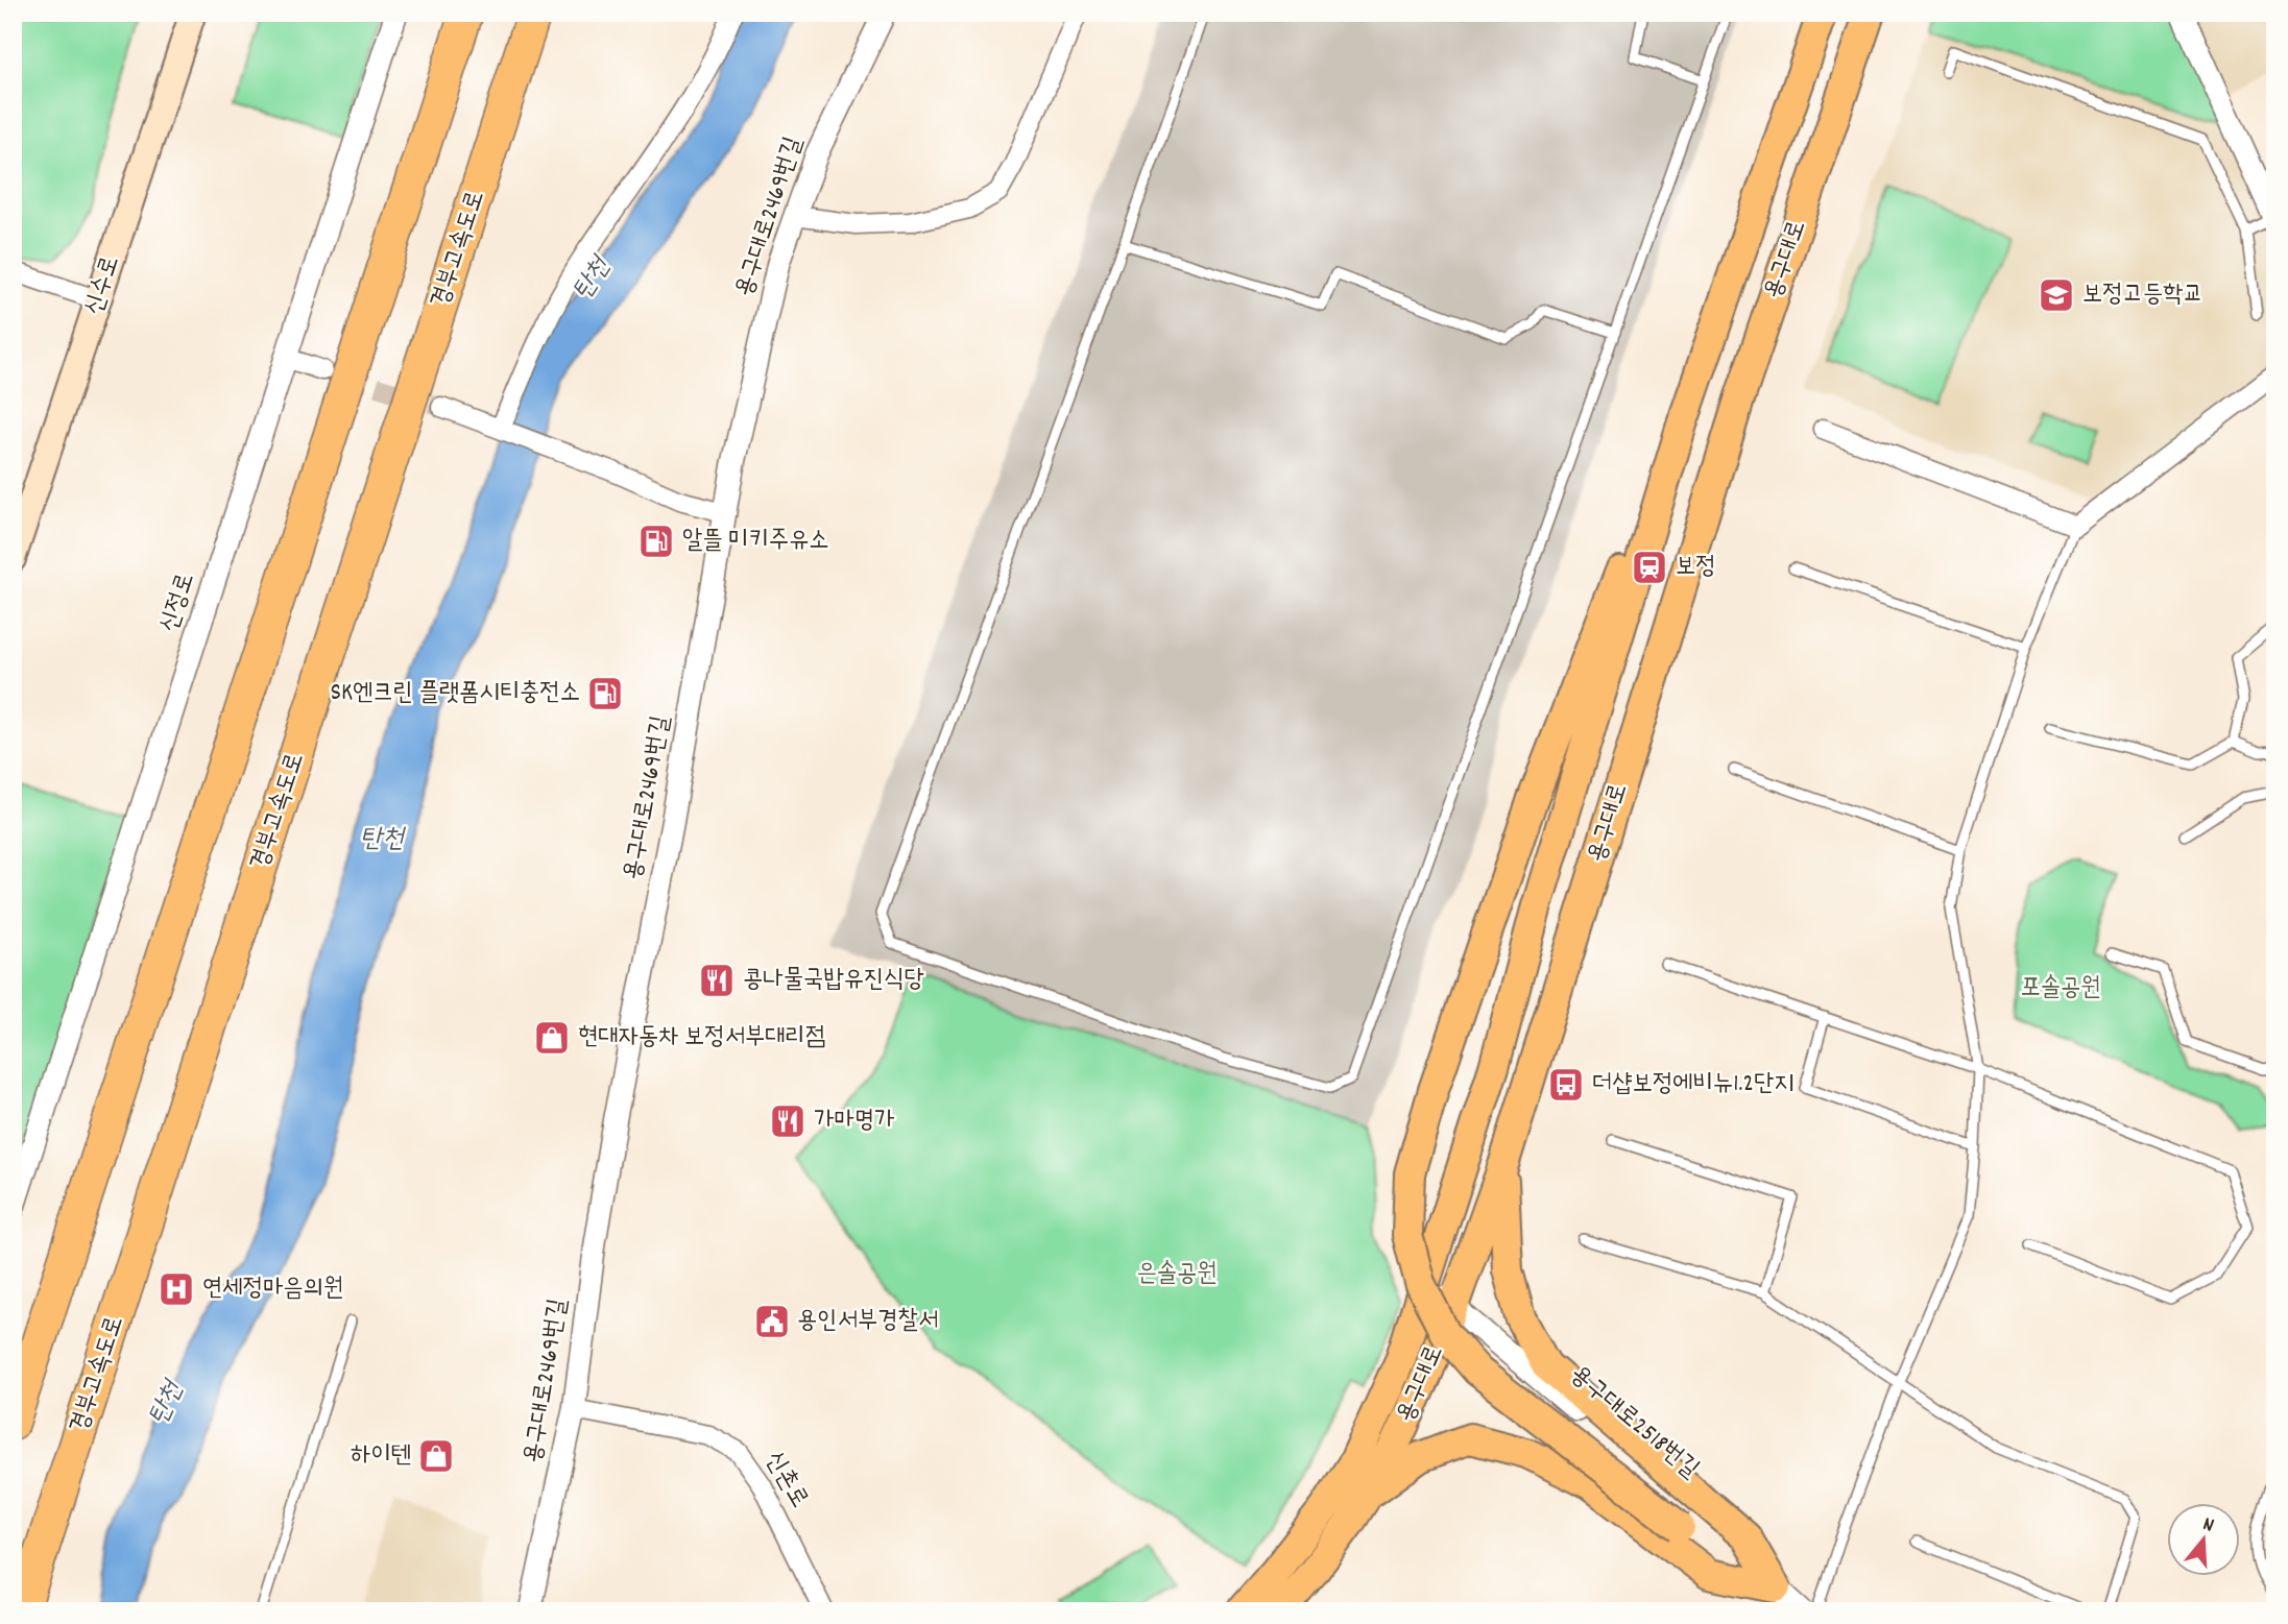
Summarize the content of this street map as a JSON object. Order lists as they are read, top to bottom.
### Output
{
  "streets": {
    "highway": ["경부고속도로"],
    "main road": ["용구대로", "신수로"],
    "street": [
      "용구대로2469번길",
      "신정로",
      "용구대로2518번길",
      "신촌로"
    ]
  },
  "crossings": [
    ["용구대로2469번길", "신촌로"],
    ["용구대로", "용구대로2518번길"]
  ],
  "water": ["탄천"],
  "parks": ["포솔공원", "은솔공원"],
  "places": {
    "school or university": ["보정고등학교"],
    "fuel station": ["알뜰 미키주유소", "SK엔크린 플랫폼시티충전소"],
    "station": ["보정"],
    "restaurant": ["콩나물국밥유진식당", "가마명가"],
    "shop": ["현대자동차 보정서부대리점", "하이텐"],
    "bus stop": ["더샵보정에비뉴1.2단지"],
    "hospital": ["연세정마음의원"],
    "public building": ["용인서부경찰서"]
  },
  "north": "top"
}
